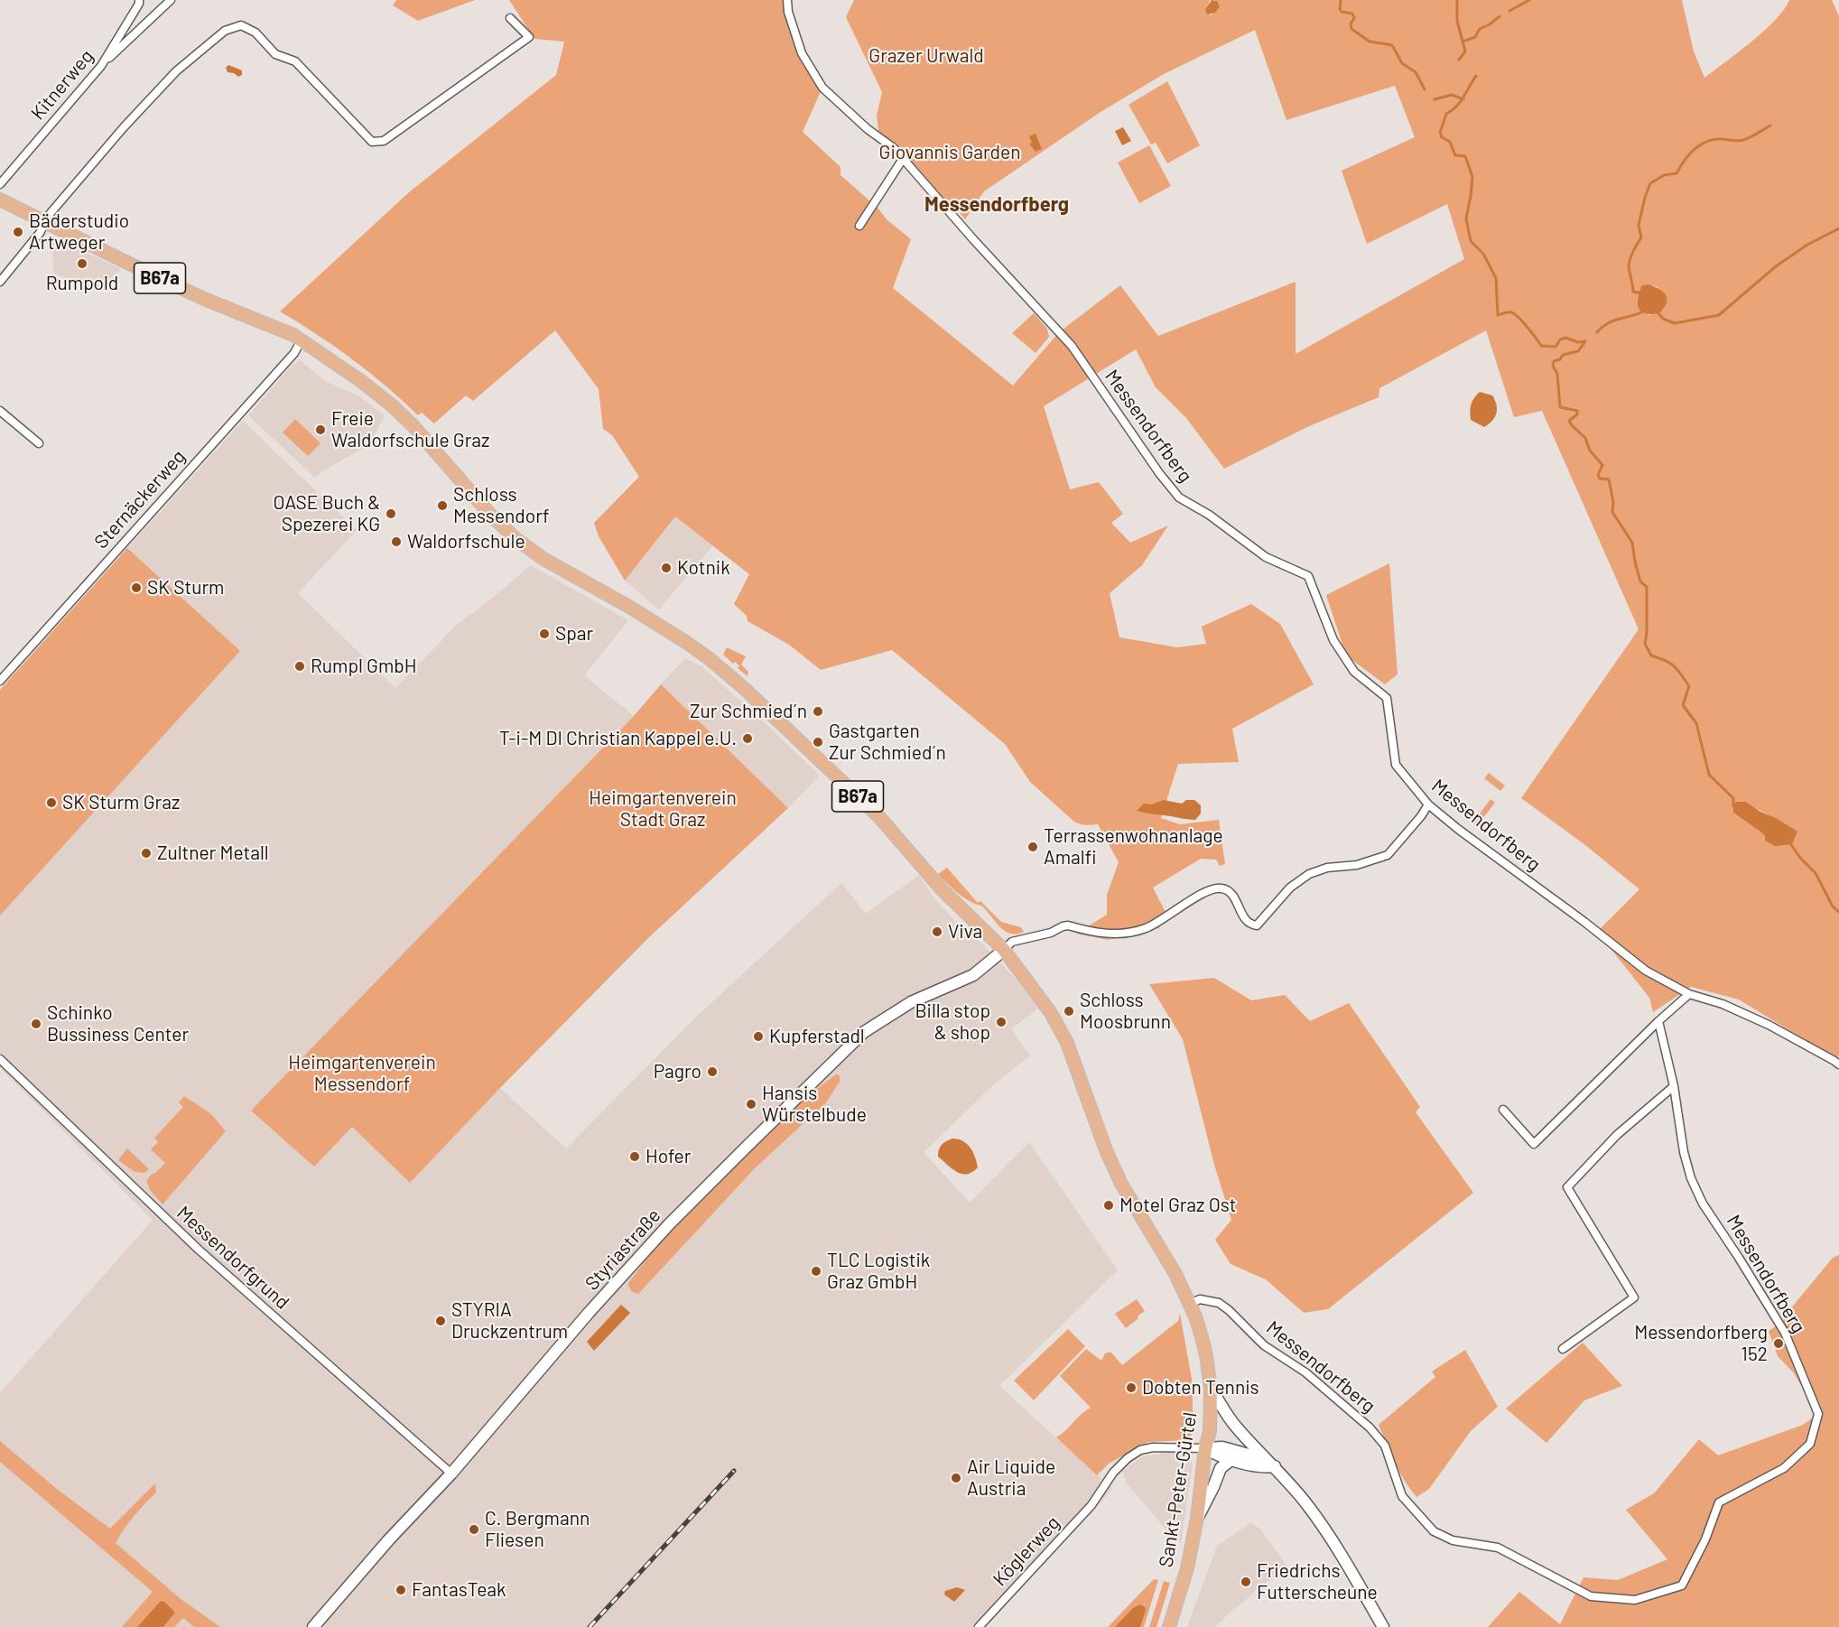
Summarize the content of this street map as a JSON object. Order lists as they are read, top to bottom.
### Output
{
  "streets": {
    "main road": ["B67a", "Sankt-Peter-Gürtel"],
    "street": [
      "Kitnerweg",
      "Messendorfberg",
      "Sternäckerweg",
      "Styriastraße",
      "Messendorfgrund",
      "Köglerweg"
    ]
  },
  "crossings": [
    ["B67a", "Messendorfberg"],
    ["B67a", "Sternäckerweg"],
    ["B67a", "Styriastraße"],
    ["B67a", "Sankt-Peter-Gürtel"],
    ["Styriastraße", "Messendorfgrund"],
    ["Sankt-Peter-Gürtel", "Köglerweg"]
  ],
  "districts": ["Messendorfberg"],
  "parks": [
    "Grazer Urwald",
    "Giovannis Garden",
    "Heimgartenverein Stadt Graz",
    "Heimgartenverein Messendorf"
  ],
  "places": [
    "Bäderstudio Artweger",
    "Rumpold",
    "Freie Waldorfschule Graz",
    "Schloss Messendorf",
    "OASE Buch & Spezerei KG",
    "Waldorfschule",
    "Kotnik",
    "SK Sturm",
    "Spar",
    "Rumpl GmbH",
    "Zur Schmied´n",
    "T-i-M DI Christian Kappel e.U.",
    "Gastgarten Zur Schmied´n",
    "SK Sturm Graz",
    "Terrassenwohnanlage Amalfi",
    "Zultner Metall",
    "Viva",
    "Schloss Moosbrunn",
    "Billa stop & shop",
    "Schinko Bussiness Center",
    "Kupferstadl",
    "Pagro",
    "Hansis Würstelbude",
    "Hofer",
    "Motel Graz Ost",
    "TLC Logistik Graz GmbH",
    "STYRIA Druckzentrum",
    "Messendorfberg 152",
    "Dobten Tennis",
    "Air Liquide Austria",
    "C. Bergmann Fliesen",
    "Friedrichs Futterscheune",
    "FantasTeak"
  ]
}
